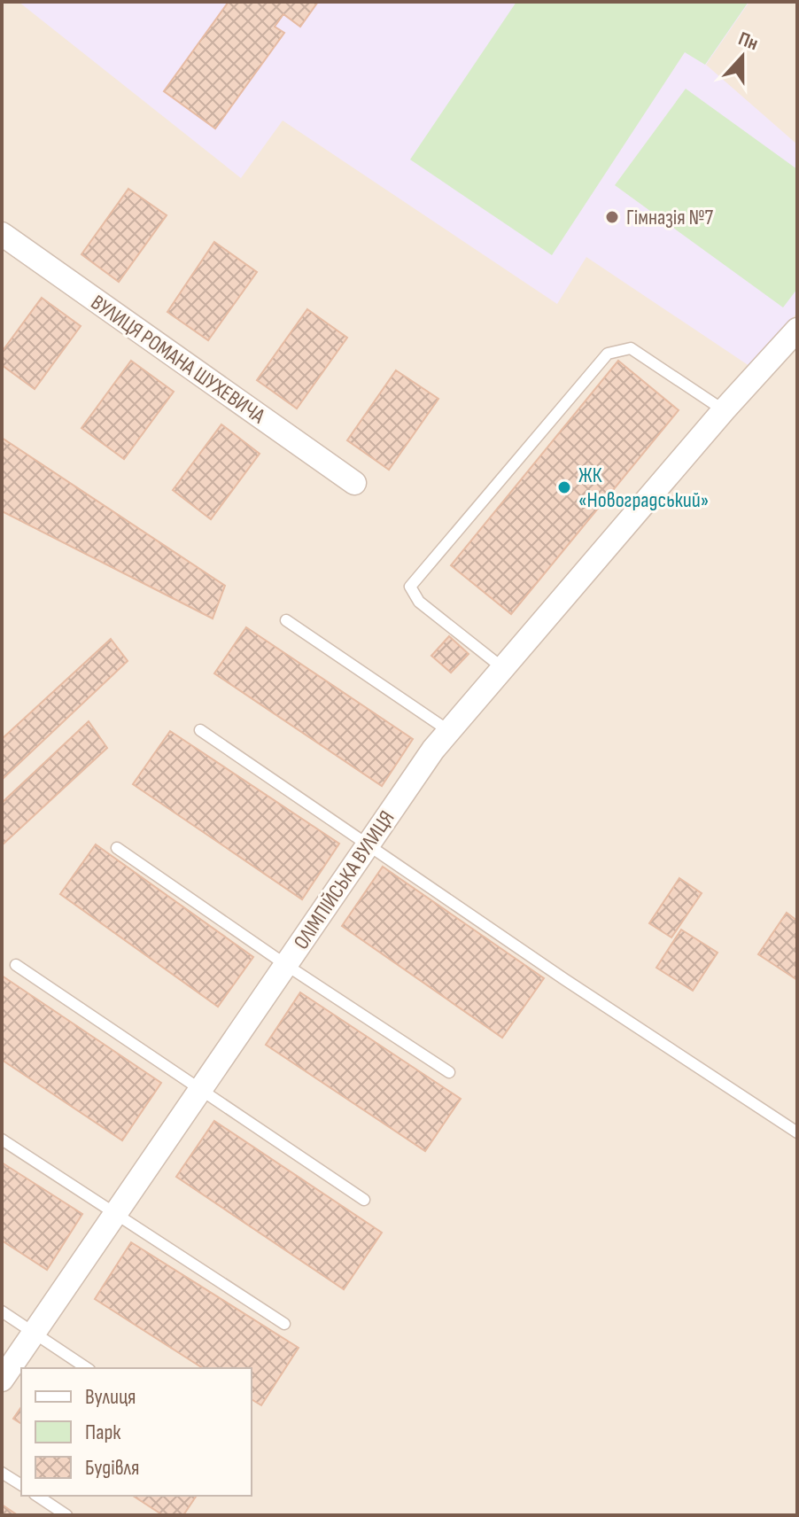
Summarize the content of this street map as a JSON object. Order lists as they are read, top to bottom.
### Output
{
  "streets": {
    "street": ["ВУЛИЦЯ РОМАНА ШУХЕВИЧА", "ОЛІМПІЙСЬКА ВУЛИЦЯ"]
  },
  "places": ["Гімназія №7", "ЖК «Новоградський»"],
  "legend": ["Вулиця", "Парк", "Будівля"],
  "north": "top"
}
